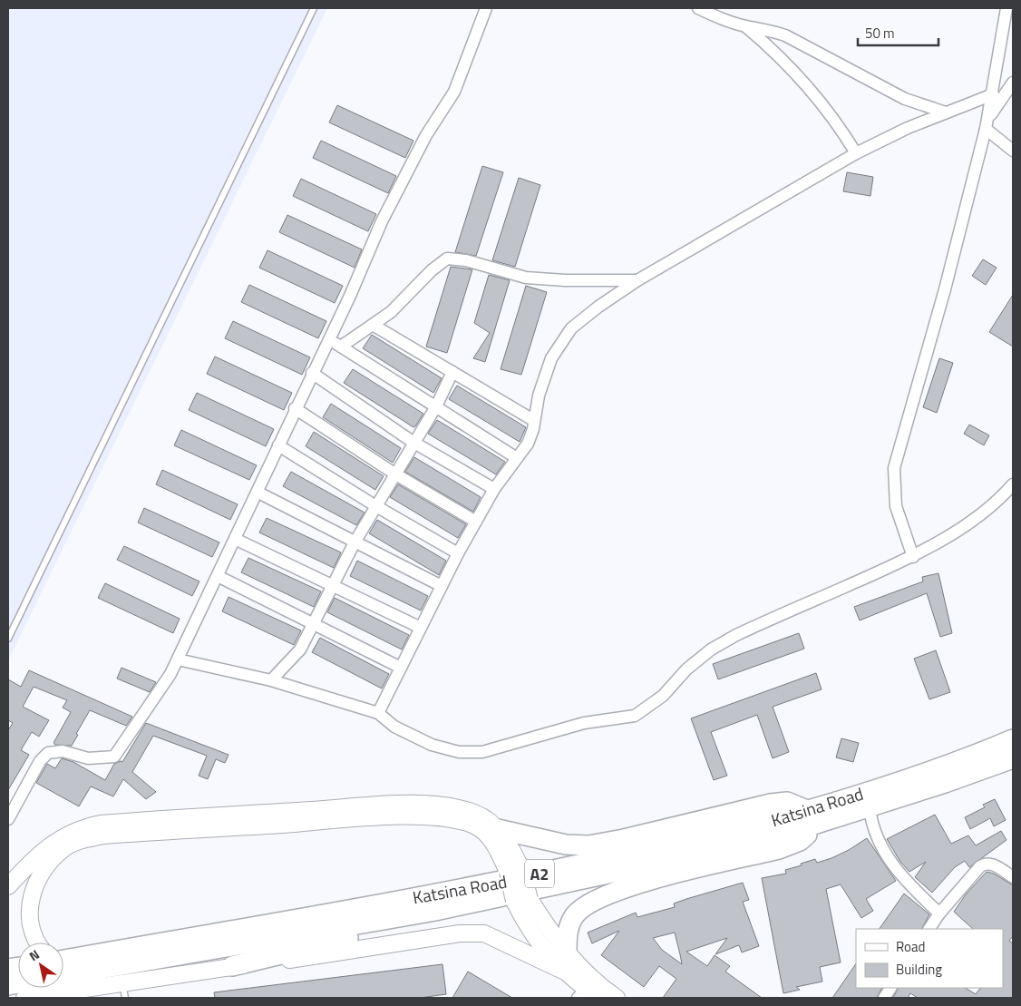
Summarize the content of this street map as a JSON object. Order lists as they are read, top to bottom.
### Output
{
  "streets": {
    "highway": ["Katsina Road", "A2"]
  },
  "legend": ["Road", "Building"],
  "scale_bar": "50 m",
  "north": "top left"
}
